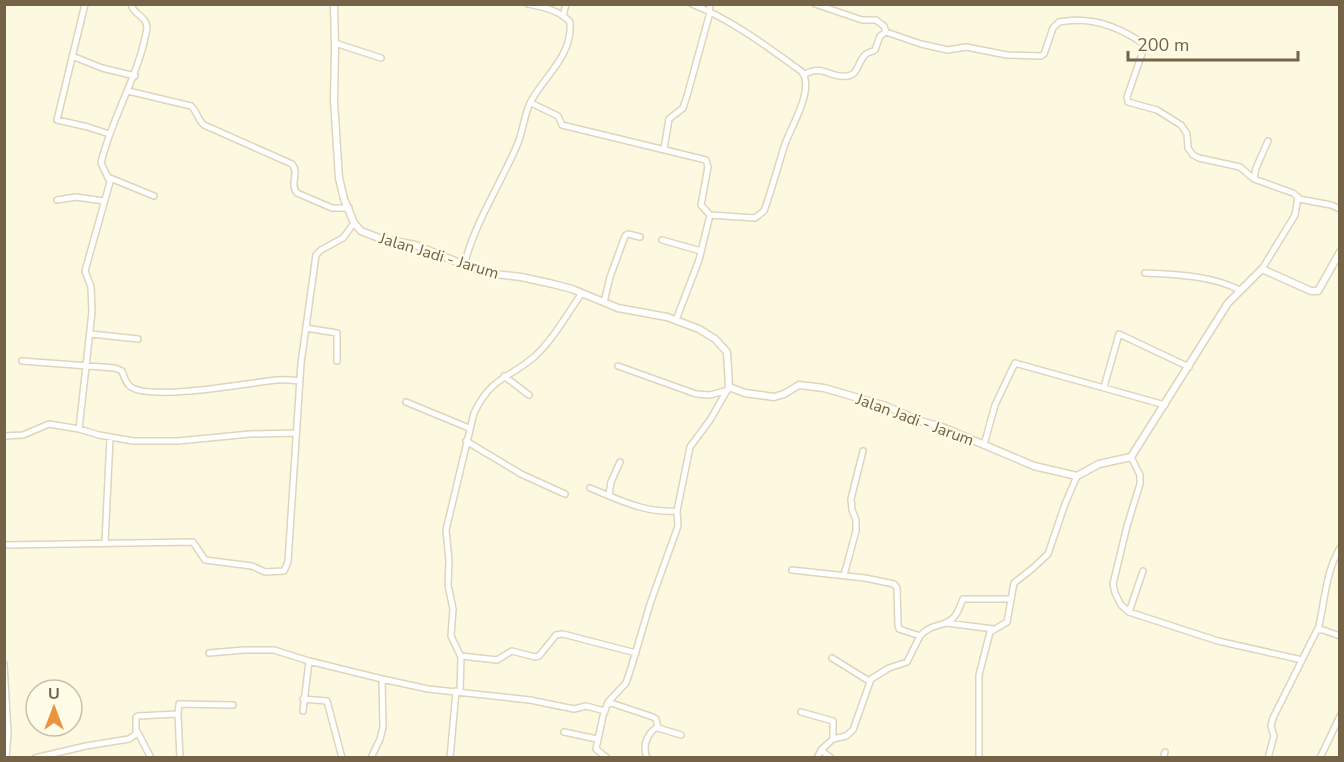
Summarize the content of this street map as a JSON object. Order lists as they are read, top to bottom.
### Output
{
  "streets": {
    "street": ["Jalan Jadi - Jarum"]
  },
  "scale_bar": "200 m",
  "north": "top"
}
